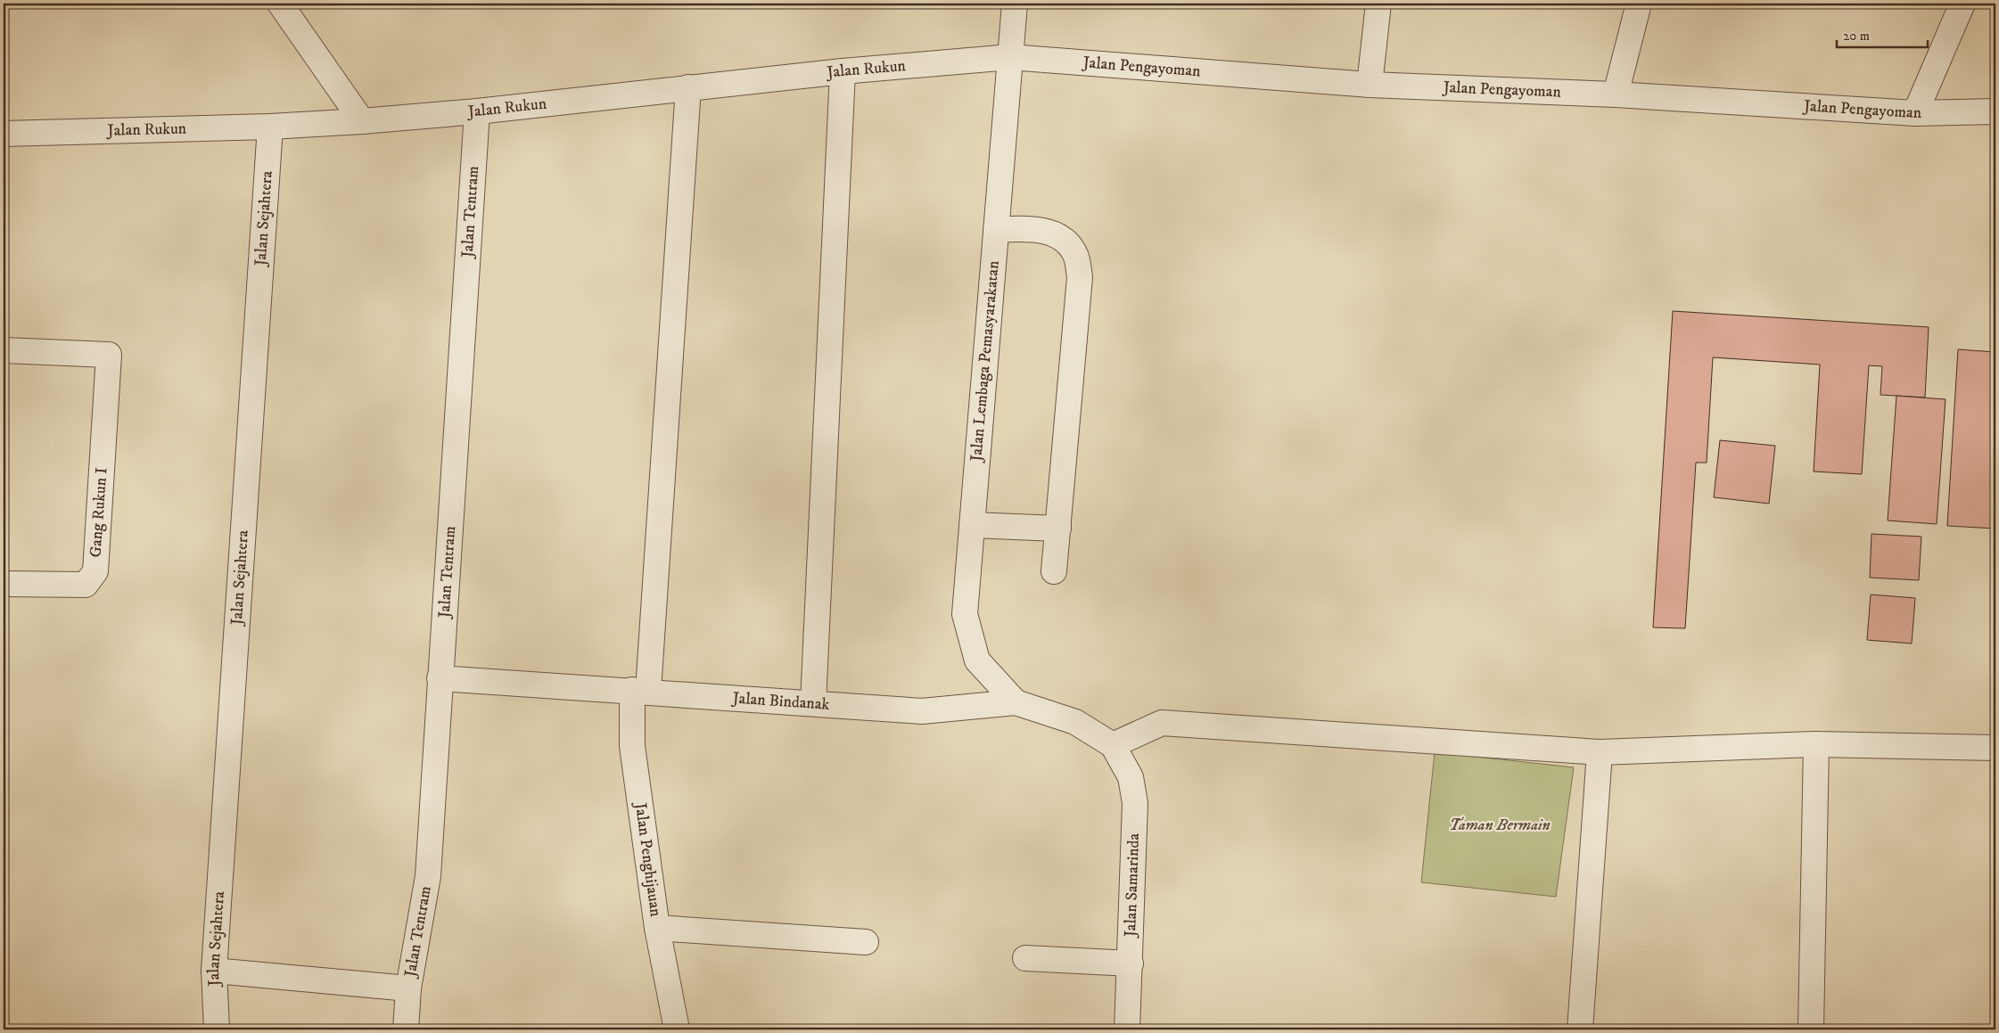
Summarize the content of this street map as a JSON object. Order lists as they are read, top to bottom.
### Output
{
  "streets": {
    "street": [
      "Jalan Pengayoman",
      "Jalan Rukun",
      "Jalan Tentram",
      "Jalan Sejahtera",
      "Jalan Lembaga Pemasyarakatan",
      "Gang Rukun I",
      "Jalan Bindanak",
      "Jalan Penghijauan",
      "Jalan Samarinda"
    ]
  },
  "crossings": [
    ["Jalan Pengayoman", "Jalan Rukun"],
    ["Jalan Pengayoman", "Jalan Lembaga Pemasyarakatan"],
    ["Jalan Rukun", "Jalan Tentram"],
    ["Jalan Rukun", "Jalan Sejahtera"],
    ["Jalan Rukun", "Jalan Lembaga Pemasyarakatan"],
    ["Jalan Rukun", "Jalan Penghijauan"],
    ["Jalan Tentram", "Jalan Bindanak"],
    ["Jalan Lembaga Pemasyarakatan", "Jalan Bindanak"],
    ["Jalan Bindanak", "Jalan Penghijauan"],
    ["Jalan Bindanak", "Jalan Samarinda"]
  ],
  "parks": ["Taman Bermain"],
  "scale_bar": "20 m"
}
